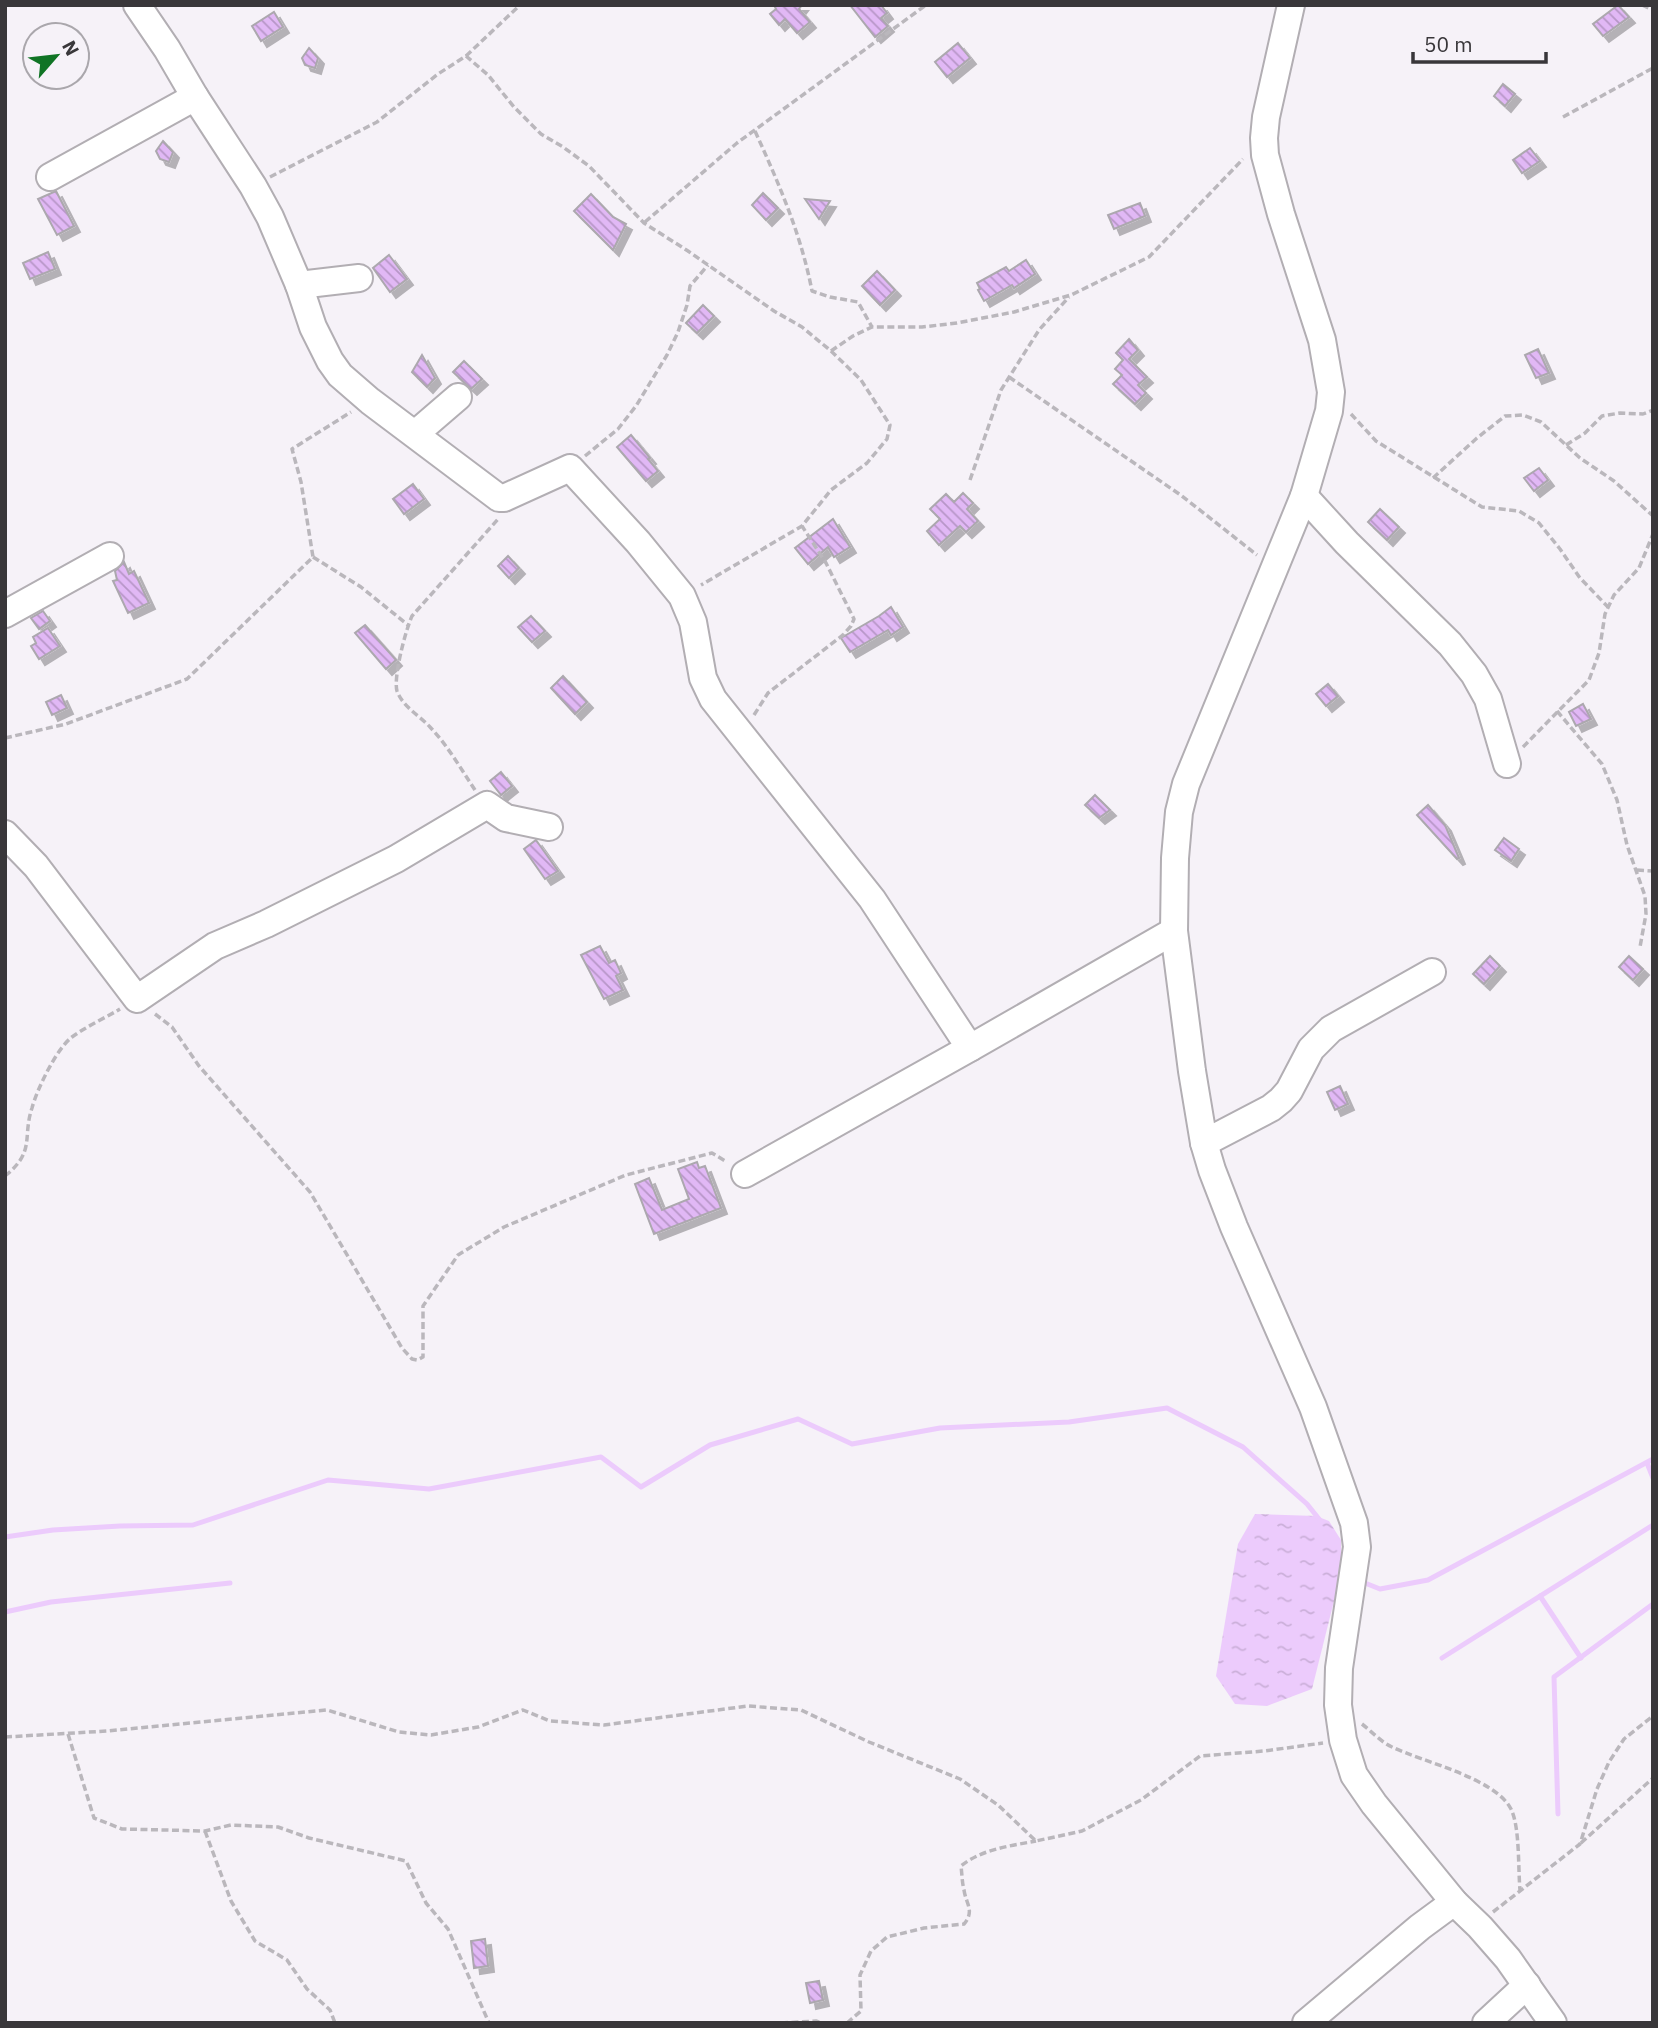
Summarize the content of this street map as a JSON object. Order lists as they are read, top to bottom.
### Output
{
  "scale_bar": "50 m",
  "north": "top right"
}
